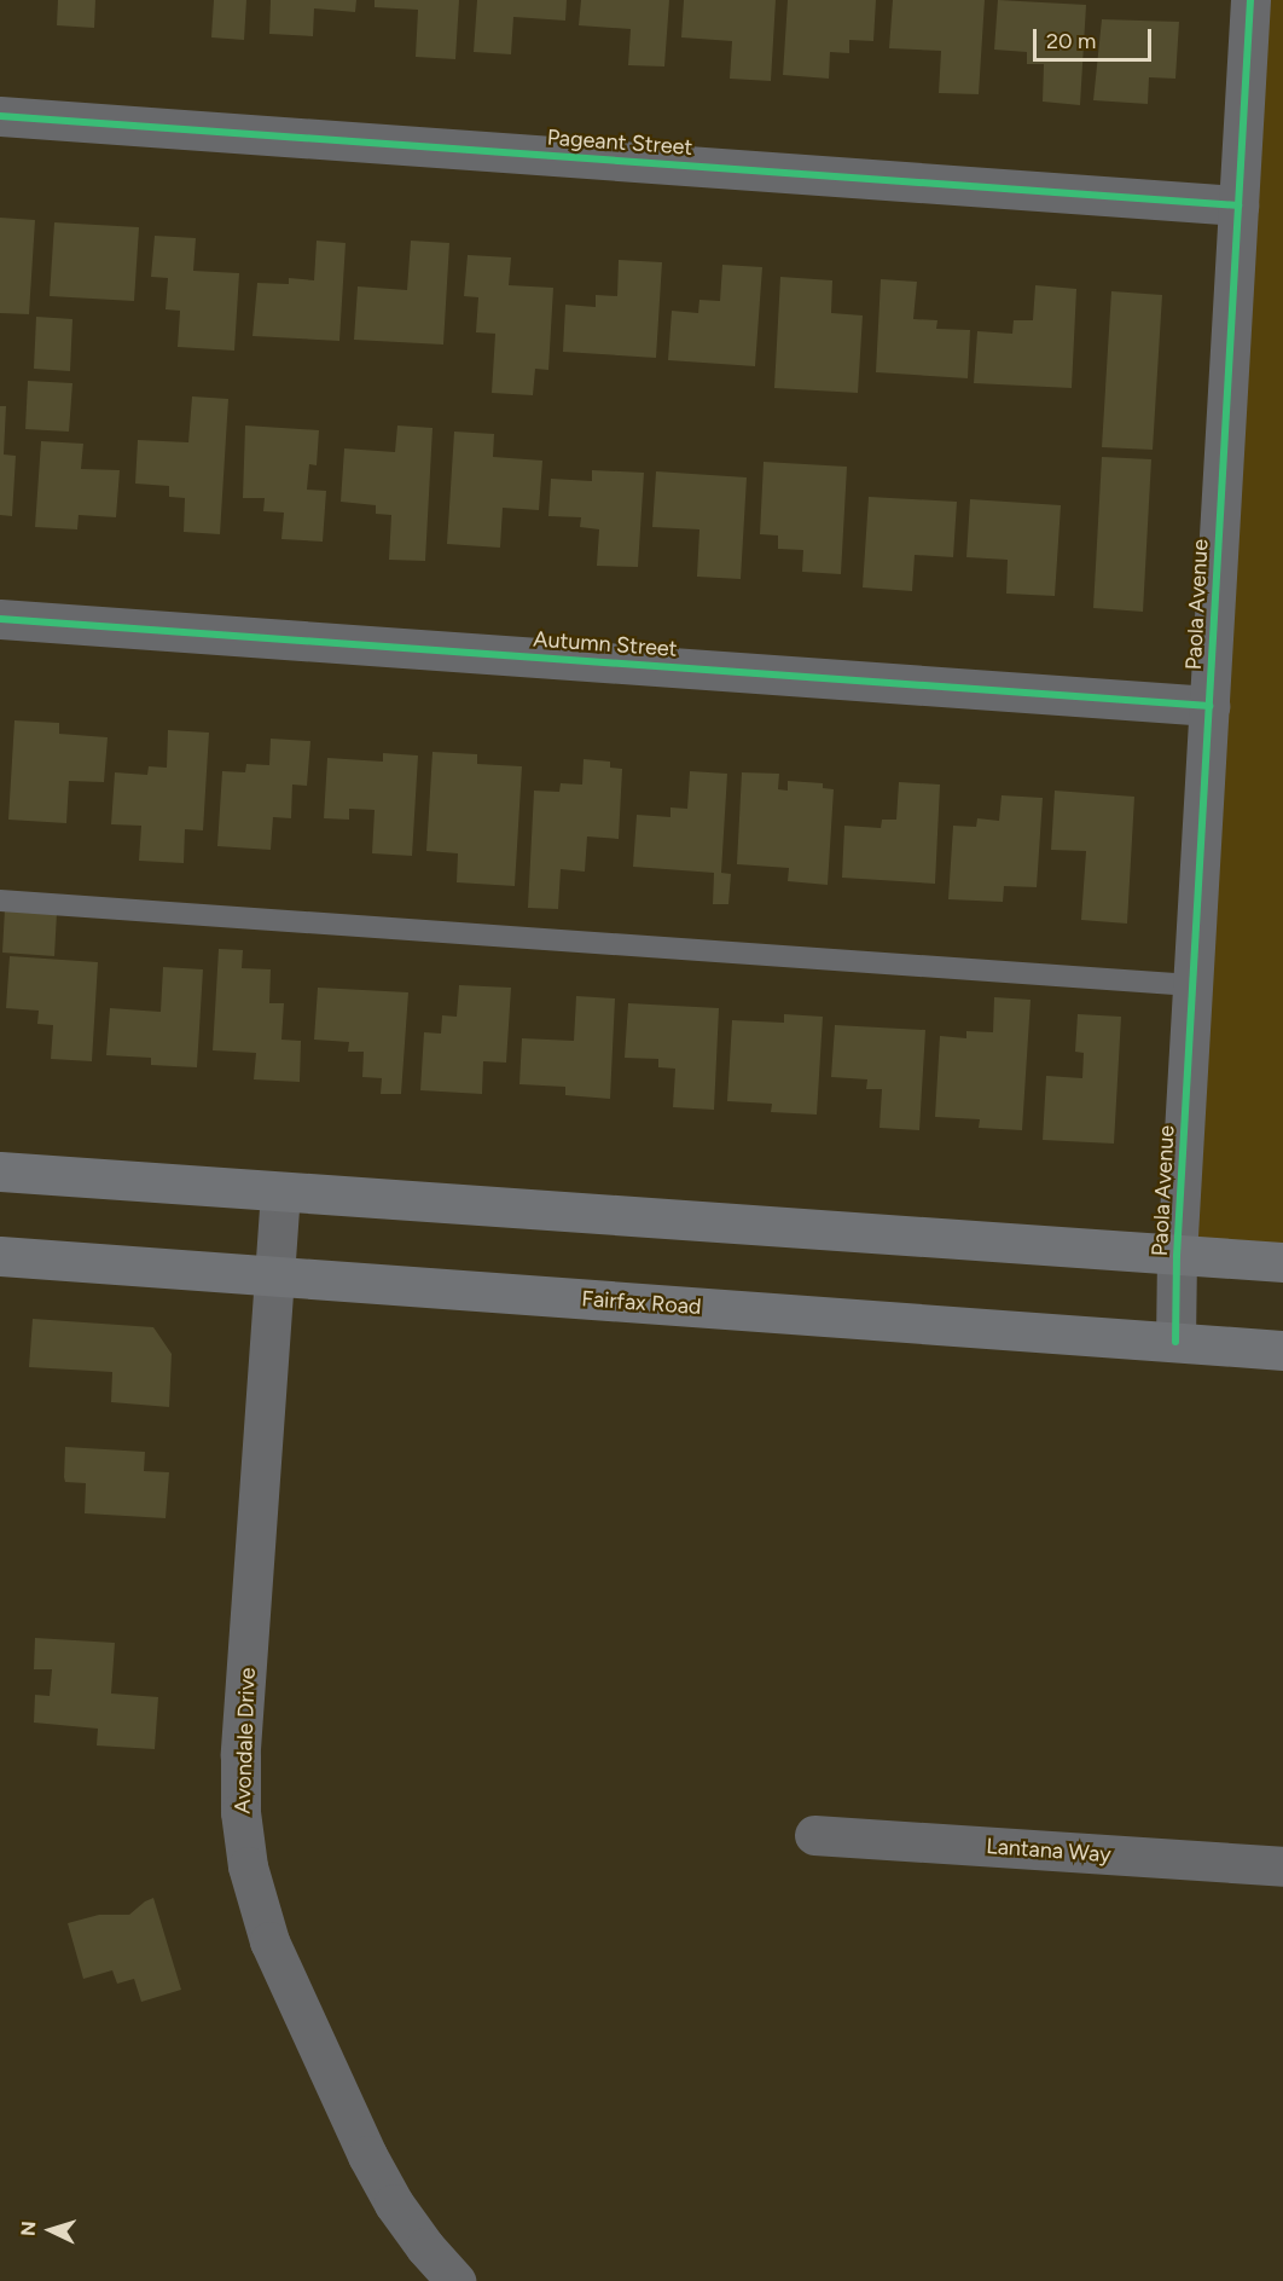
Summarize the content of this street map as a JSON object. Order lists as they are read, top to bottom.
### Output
{
  "streets": {
    "main road": ["Fairfax Road"],
    "street": [
      "Pageant Street",
      "Paola Avenue",
      "Autumn Street",
      "Avondale Drive",
      "Lantana Way"
    ]
  },
  "crossings": [
    ["Pageant Street", "Paola Avenue"],
    ["Paola Avenue", "Autumn Street"],
    ["Paola Avenue", "Fairfax Road"],
    ["Fairfax Road", "Avondale Drive"]
  ],
  "scale_bar": "20 m",
  "north": "left"
}
